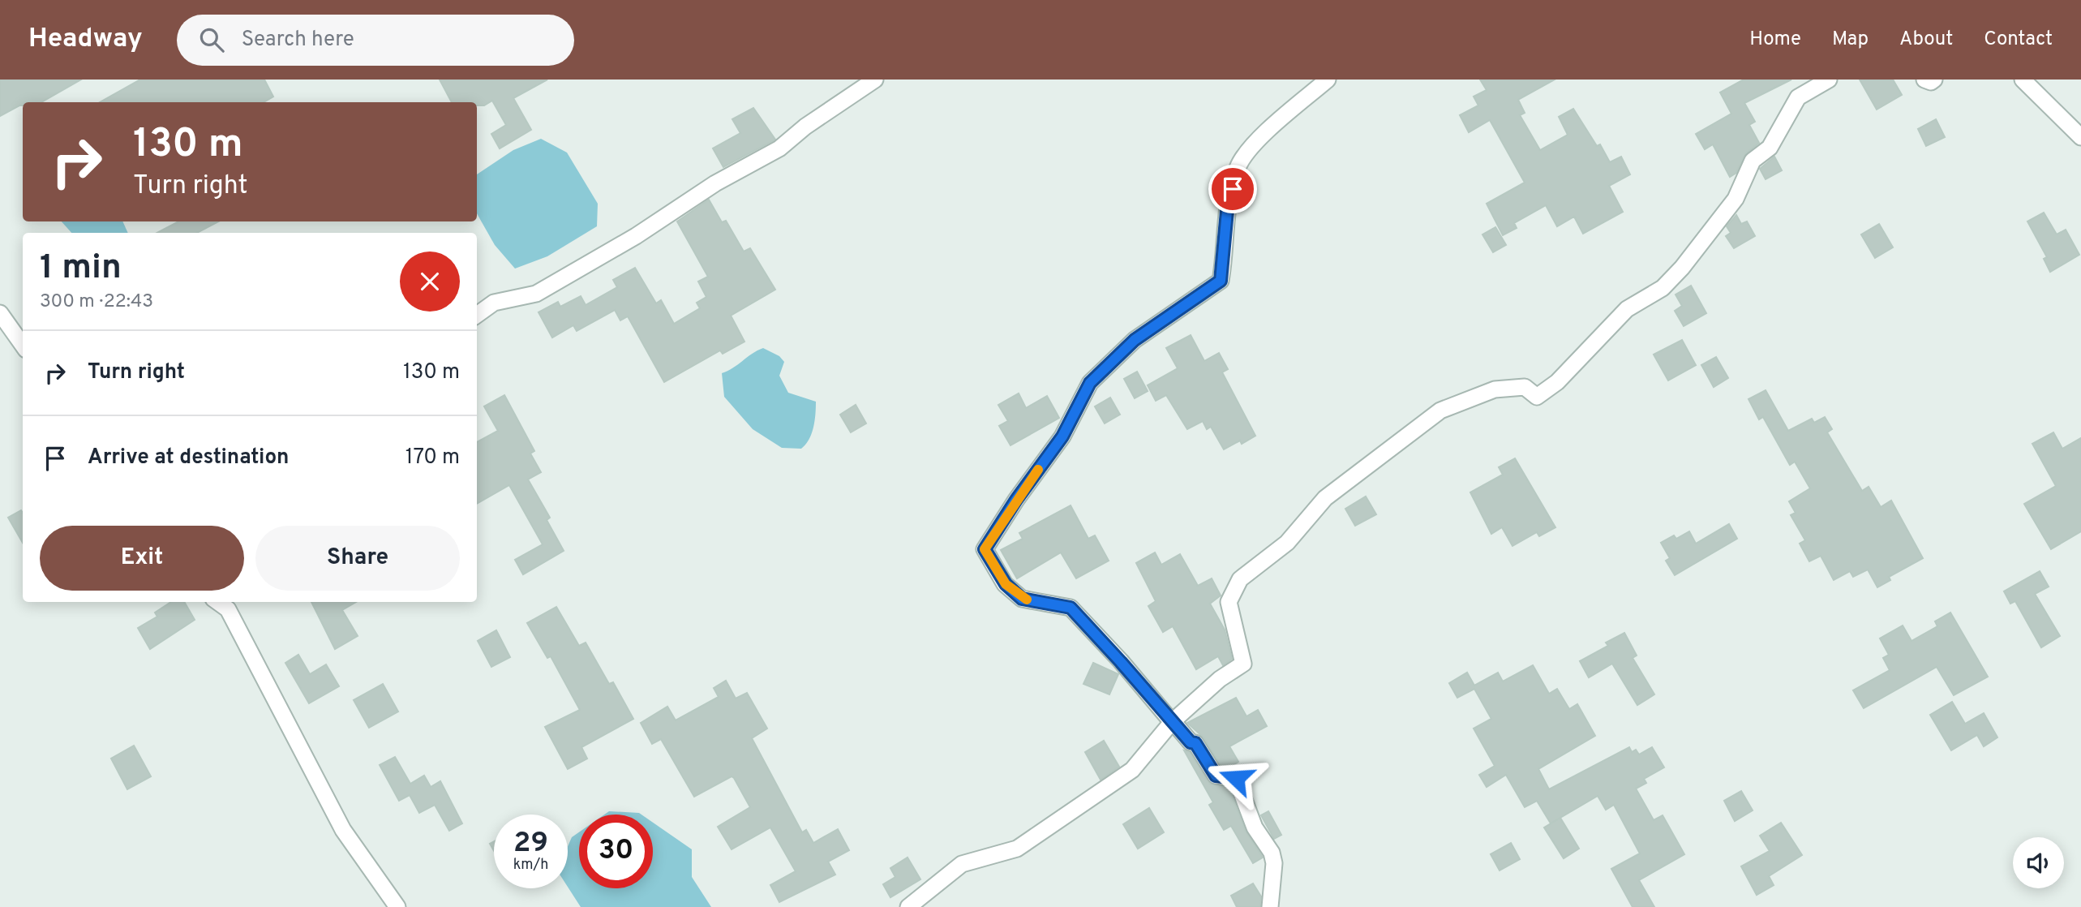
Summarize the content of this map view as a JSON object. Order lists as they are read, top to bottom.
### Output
{
  "page": {
    "header": "Headway",
    "search": "Search here",
    "nav": [
      "Home",
      "Map",
      "About",
      "Contact"
    ],
    "turn": ["130 m", "Turn right"],
    "heading": ["1 min", "300 m · 22:43"],
    "list": [
      {
        "name": "Turn right",
        "value": "130 m"
      },
      {
        "name": "Arrive at destination",
        "value": "170 m"
      }
    ],
    "buttons": ["Exit", "Share"],
    "speed": "29 km/h",
    "limit": "30"
  }
}
